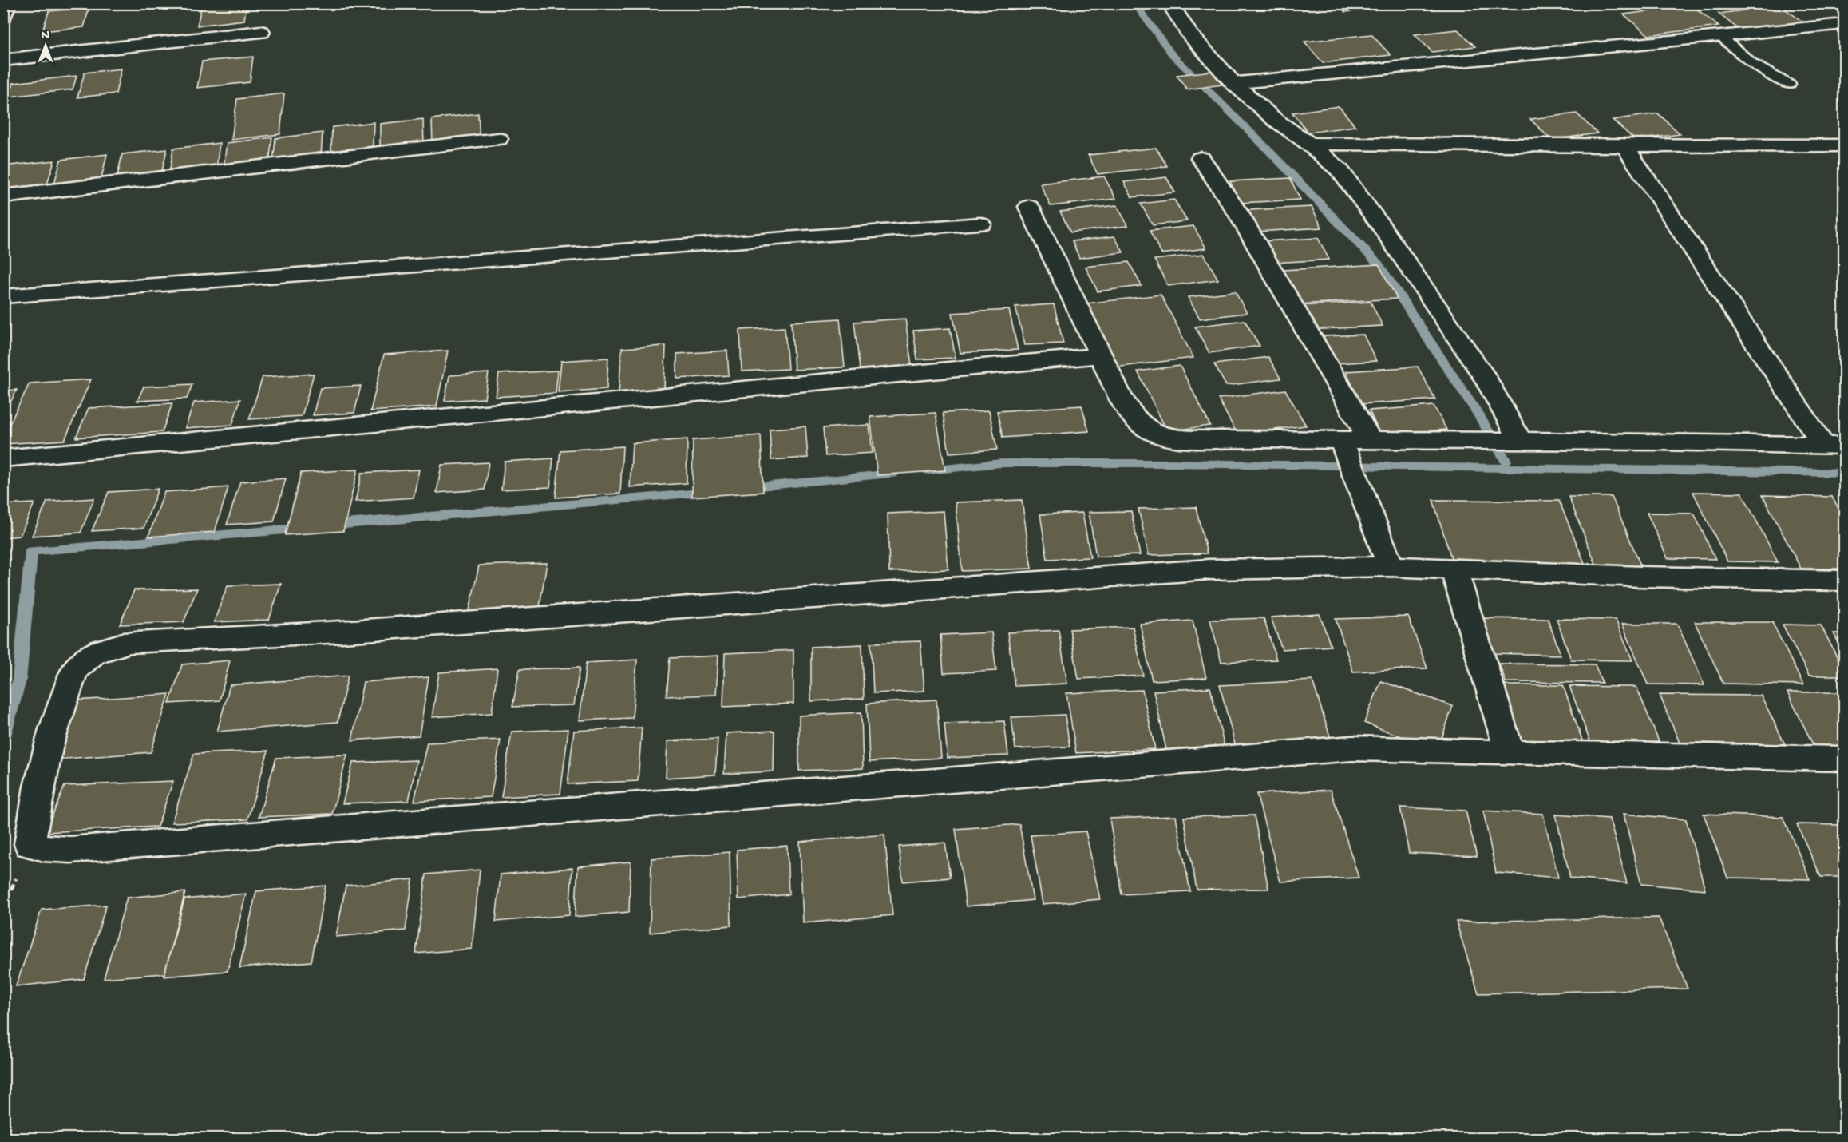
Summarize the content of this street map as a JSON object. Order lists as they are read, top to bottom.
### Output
{
  "north": "top"
}
